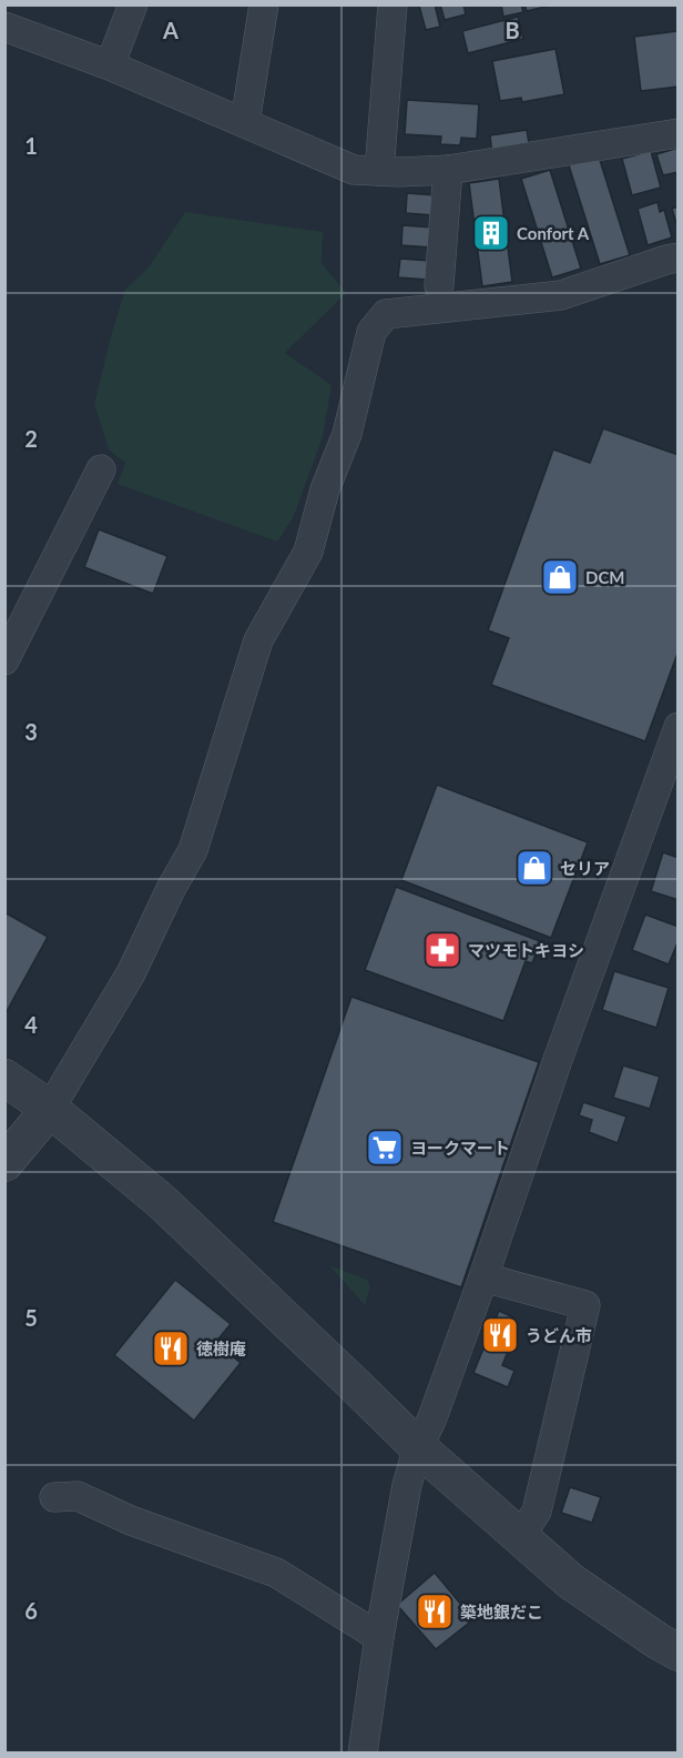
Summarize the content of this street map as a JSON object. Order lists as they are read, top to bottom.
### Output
{
  "places": {
    "building": ["Confort A"],
    "shop": ["DCM", "セリア"],
    "pharmacy": ["マツモトキヨシ"],
    "supermarket": ["ヨークマート"],
    "restaurant": ["うどん市", "徳樹庵", "築地銀だこ"]
  },
  "grid": {
    "columns": ["A", "B"],
    "rows": [
      "1",
      "2",
      "3",
      "4",
      "5",
      "6"
    ]
  }
}
